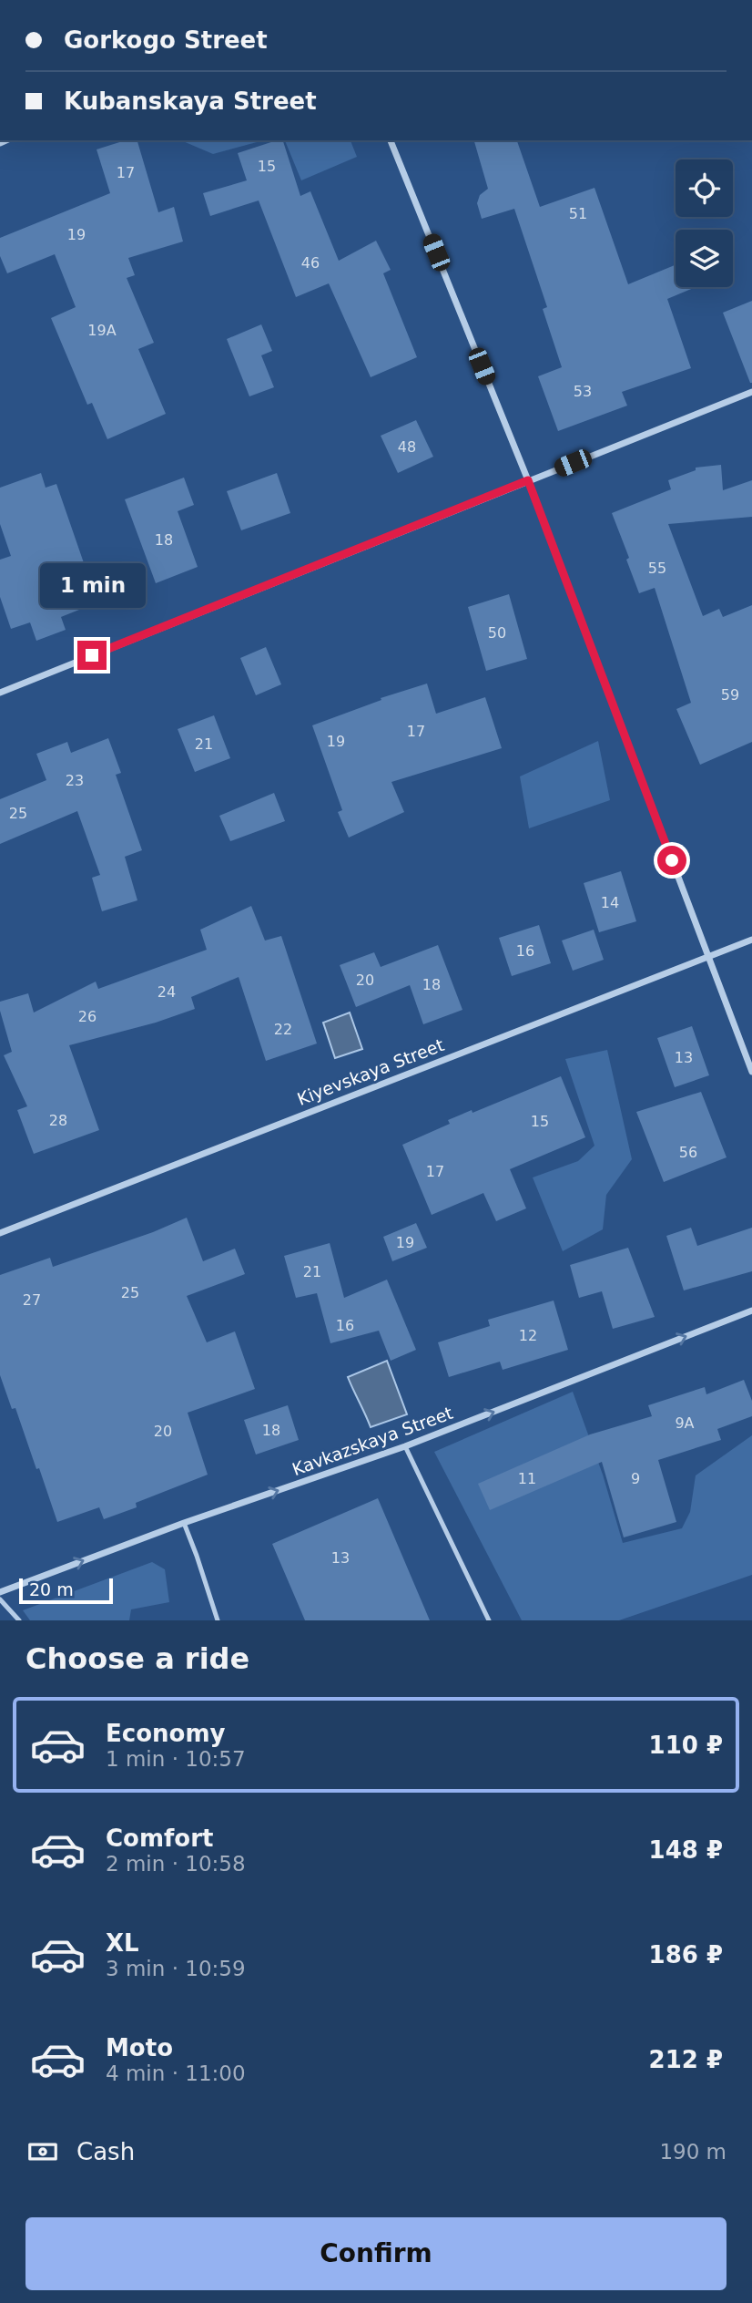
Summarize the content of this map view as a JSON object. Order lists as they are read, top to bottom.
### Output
{
  "streets": {
    "street": ["Kiyevskaya Street", "Kavkazskaya Street"]
  },
  "one_way": ["Kavkazskaya Street"],
  "house_numbers": [
    "15",
    "17",
    "51",
    "19",
    "46",
    "19А",
    "53",
    "48",
    "18",
    "55",
    "50",
    "59",
    "17",
    "19",
    "21",
    "23",
    "25",
    "14",
    "16",
    "20",
    "18",
    "24",
    "26",
    "22",
    "13",
    "28",
    "15",
    "56",
    "17",
    "19",
    "21",
    "25",
    "27",
    "16",
    "12",
    "9А",
    "18",
    "20",
    "11",
    "9",
    "13"
  ],
  "scale_bar": "20 m",
  "page": {
    "banner": ["Gorkogo Street", "Kubanskaya Street"],
    "bubble": "1 min",
    "scale": "20 m",
    "heading": "Choose a ride",
    "list": [
      {
        "name": "Economy",
        "note": "1 min · 10:57",
        "value": "110 ₽"
      },
      {
        "name": "Comfort",
        "note": "2 min · 10:58",
        "value": "148 ₽"
      },
      {
        "name": "XL",
        "note": "3 min · 10:59",
        "value": "186 ₽"
      },
      {
        "name": "Moto",
        "note": "4 min · 11:00",
        "value": "212 ₽"
      }
    ],
    "pay": ["Cash", "190 m"],
    "buttons": "Confirm"
  }
}
